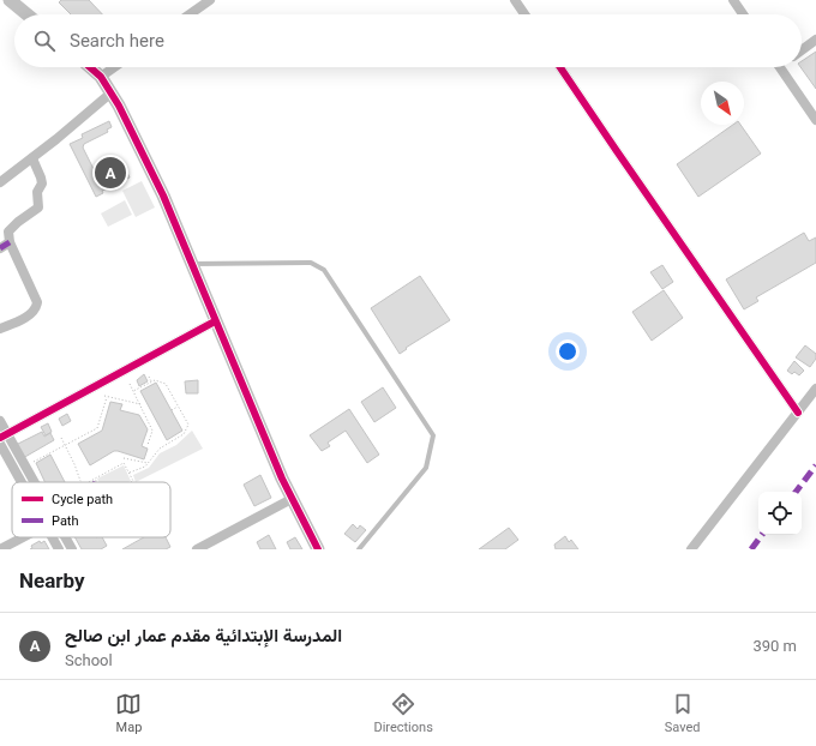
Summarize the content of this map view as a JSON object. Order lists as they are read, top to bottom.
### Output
{
  "legend": ["Cycle path", "Path"],
  "north": "bottom right",
  "page": {
    "search": "Search here",
    "pins": "A",
    "heading": "Nearby",
    "list": [
      {
        "mark": "A",
        "name": "المدرسة الإبتدائية مقدم عمار ابن صالح",
        "note": "School",
        "value": "390 m"
      }
    ],
    "nav": ["Map", "Directions", "Saved"]
  }
}
